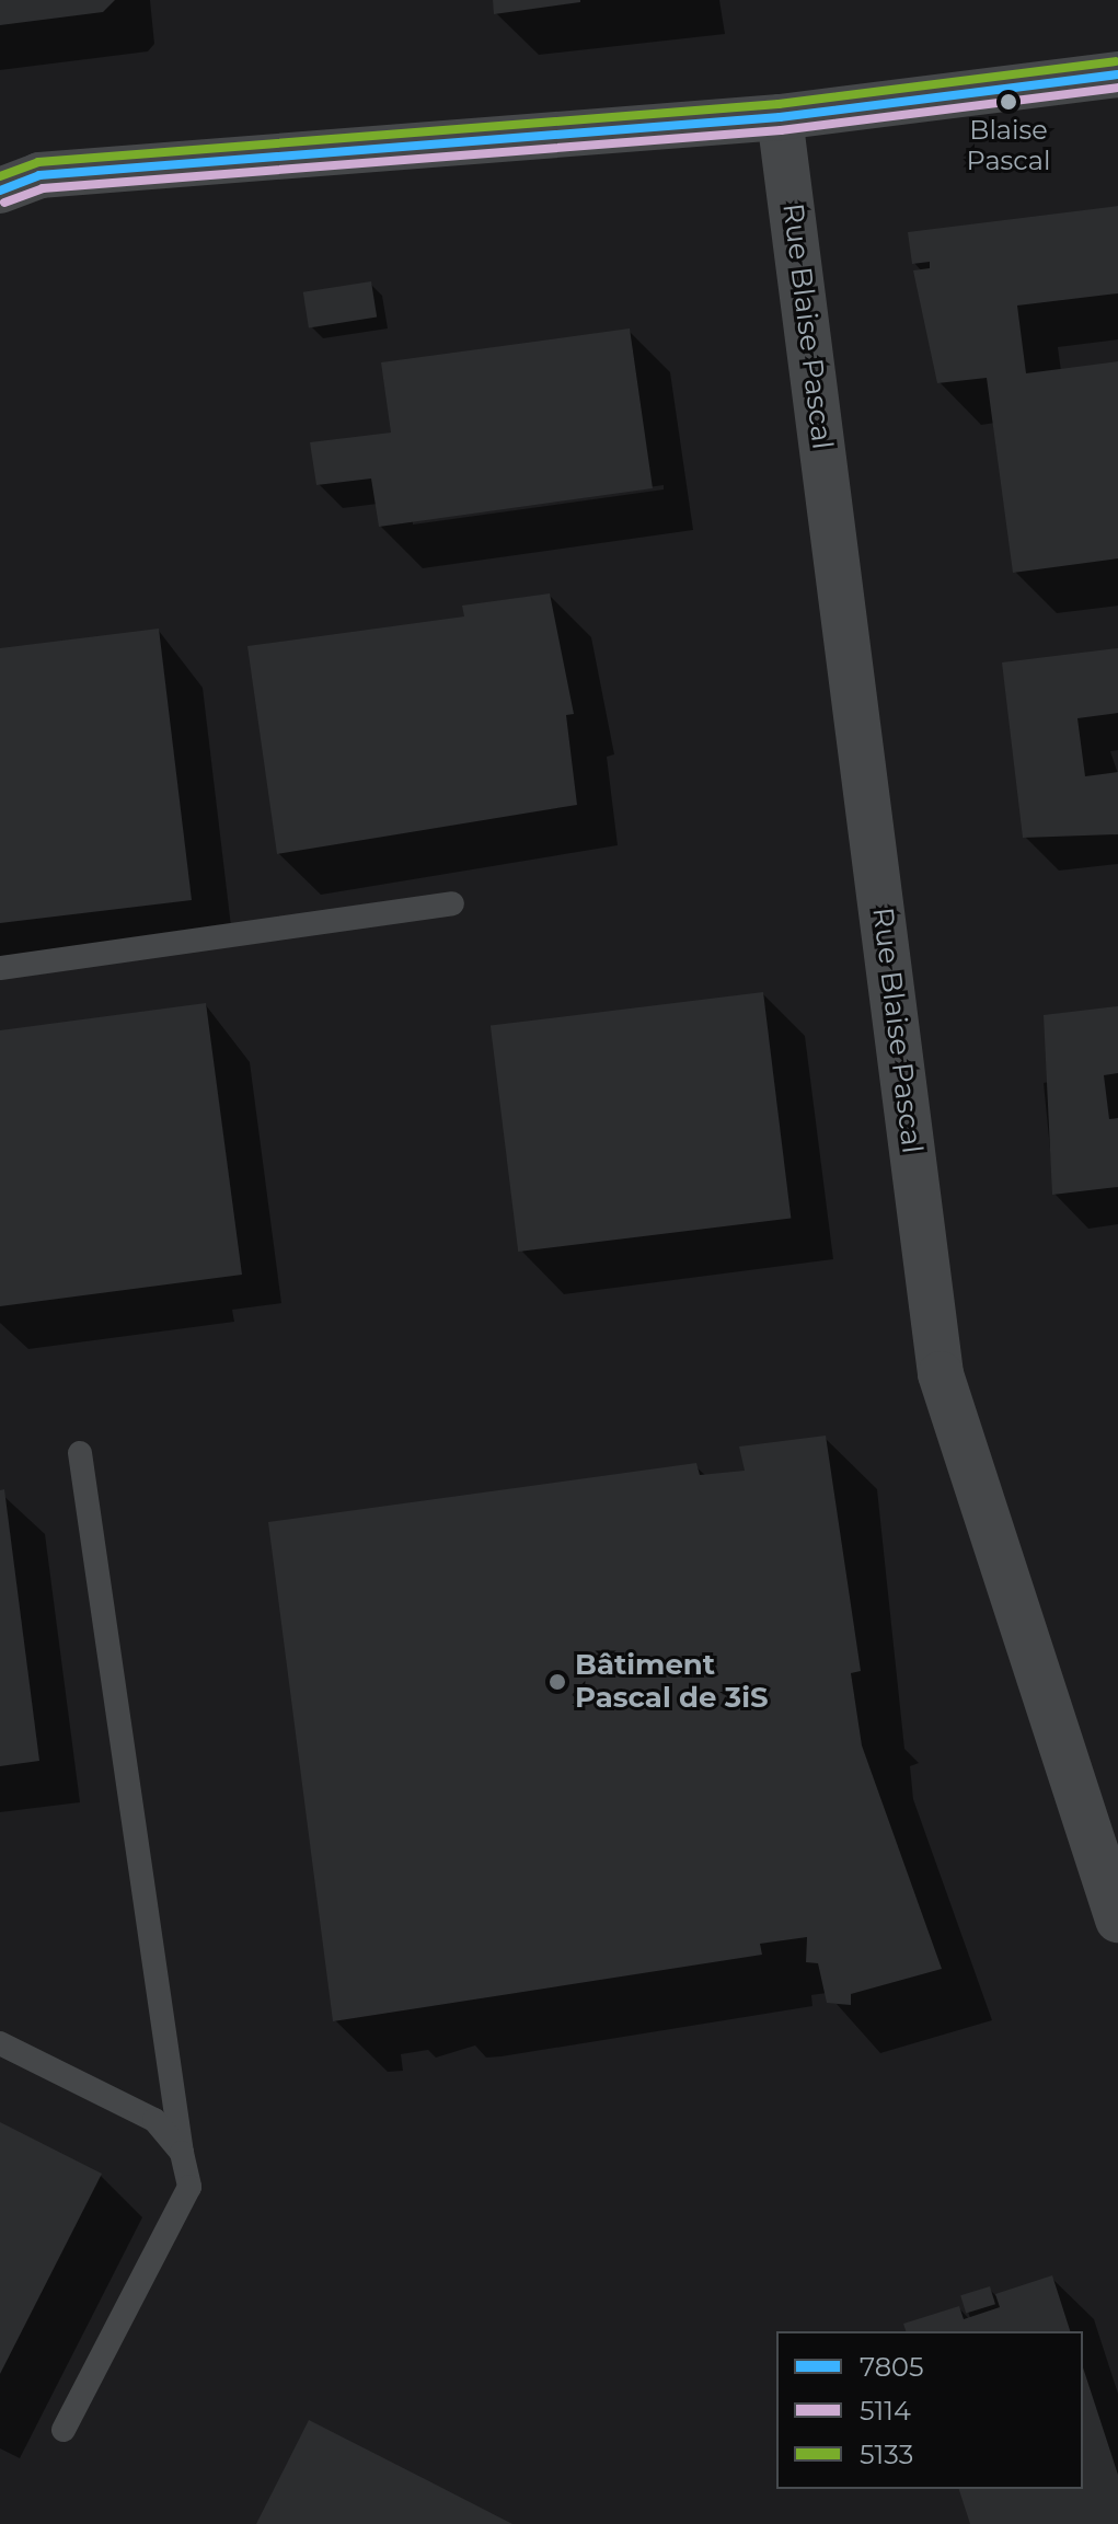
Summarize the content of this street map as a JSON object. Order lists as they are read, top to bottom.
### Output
{
  "streets": {
    "street": ["Rue Blaise Pascal"]
  },
  "places": ["Blaise Pascal", "Bâtiment Pascal de 3iS"],
  "lines": ["transit line 5133", "transit line 7805", "transit line 5114"],
  "legend": ["7805", "5114", "5133"]
}
